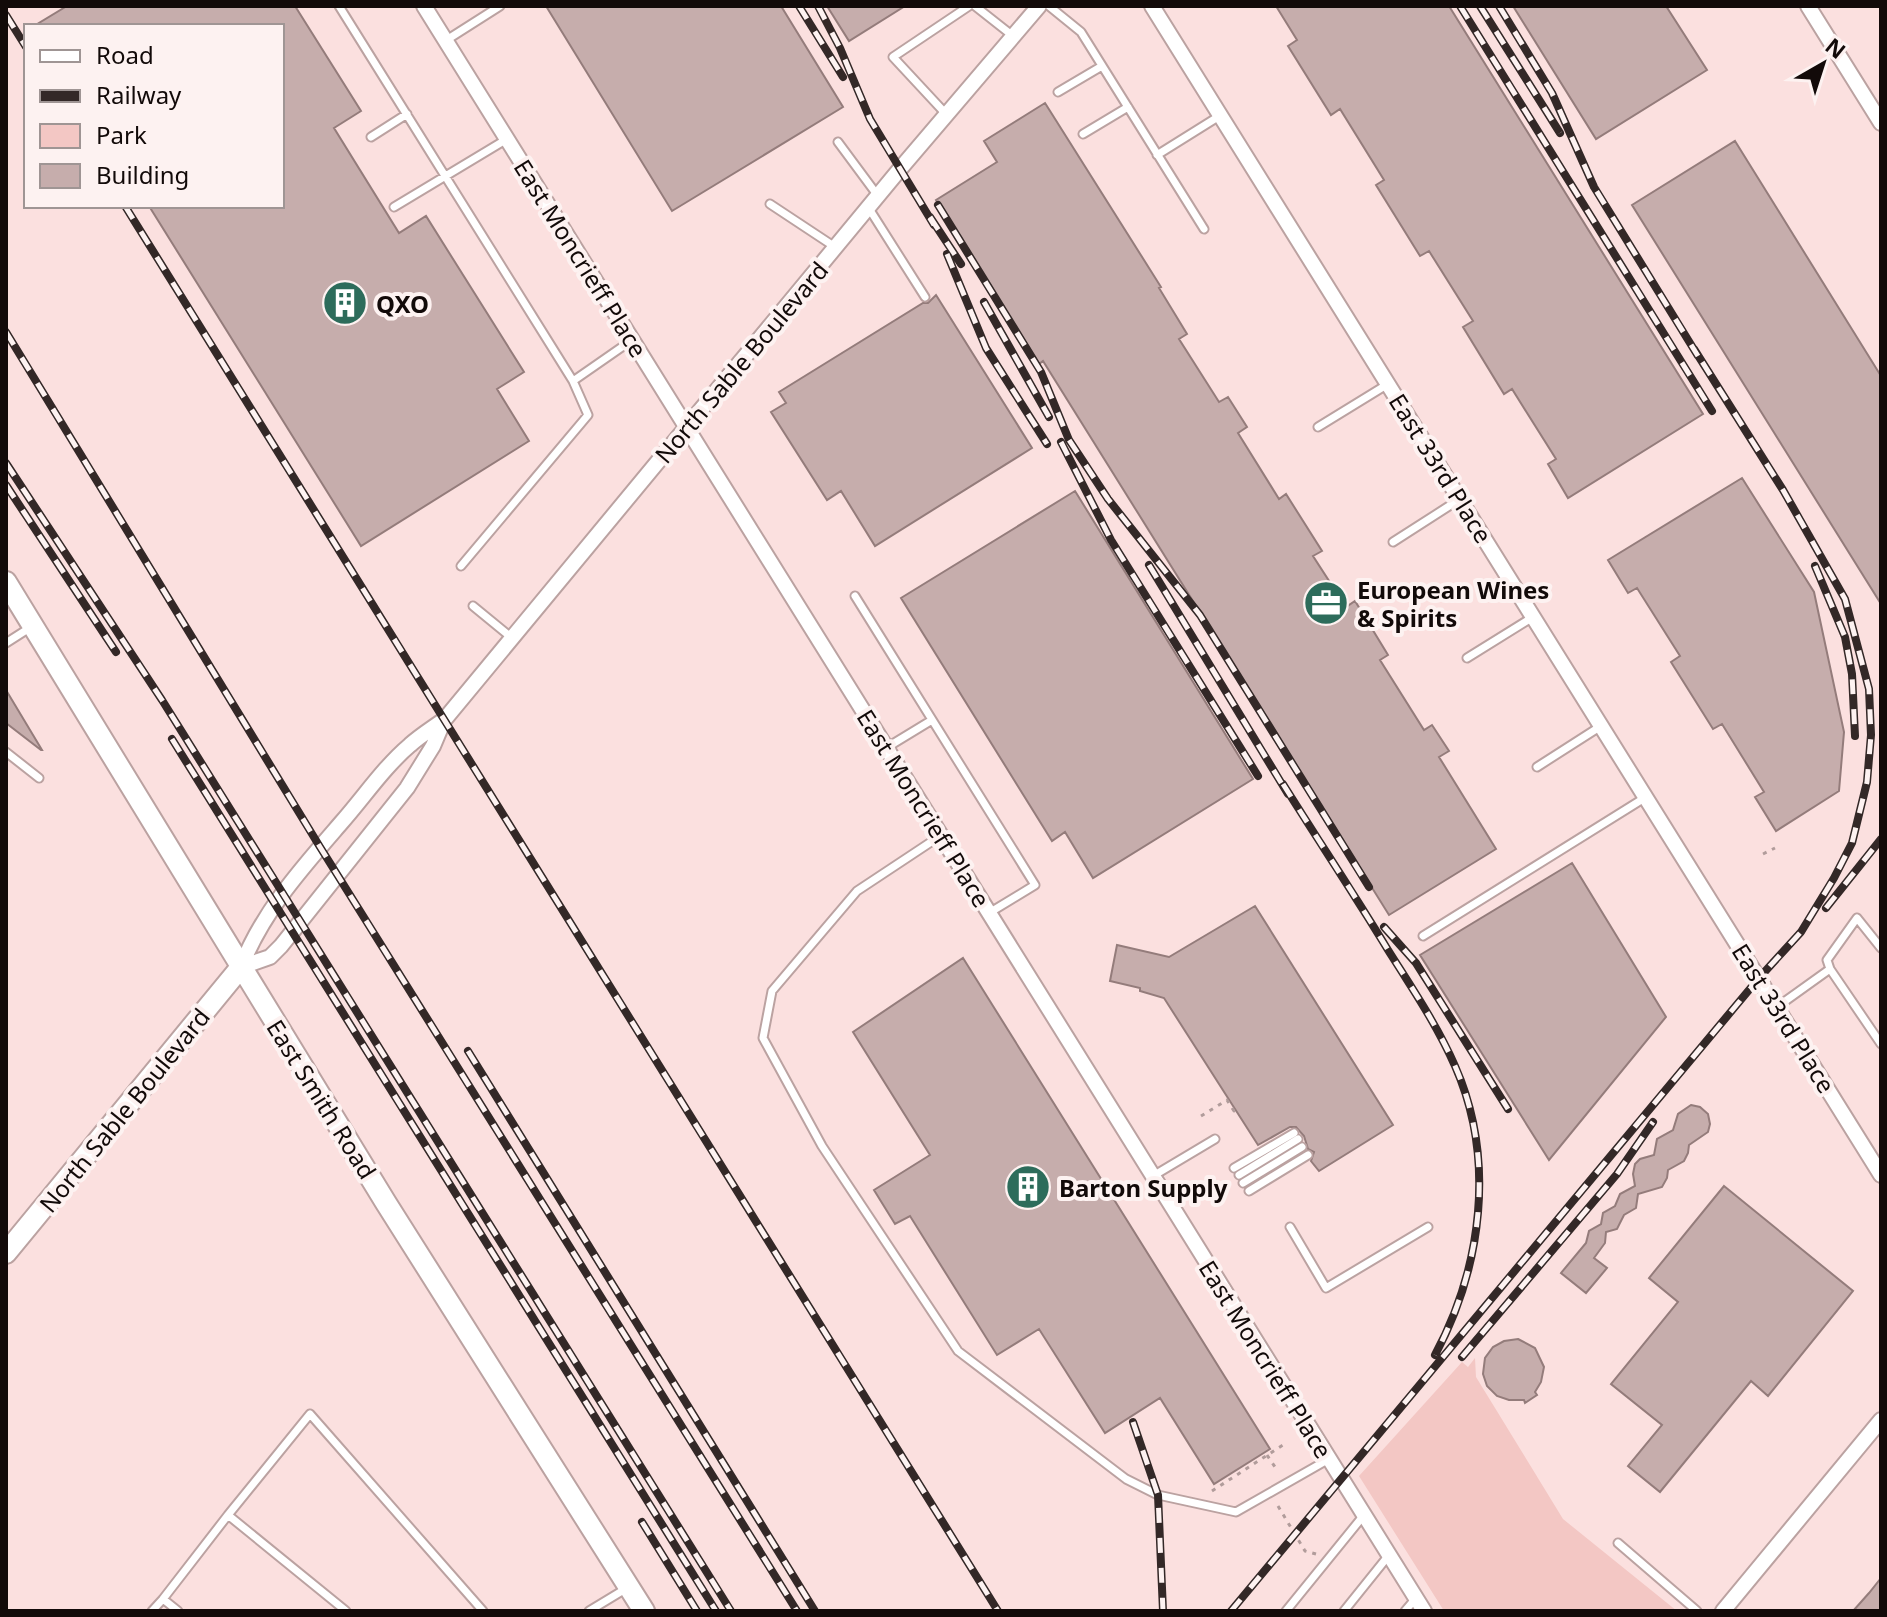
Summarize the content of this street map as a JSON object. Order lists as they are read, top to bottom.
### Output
{
  "streets": {
    "street": [
      "East Moncrieff Place",
      "North Sable Boulevard",
      "East 33rd Place",
      "East Smith Road"
    ]
  },
  "crossings": [
    ["East Moncrieff Place", "North Sable Boulevard"],
    ["North Sable Boulevard", "East Smith Road"]
  ],
  "places": {
    "building": ["QXO", "Barton Supply"],
    "office": ["European Wines & Spirits"]
  },
  "legend": [
    "Road",
    "Railway",
    "Park",
    "Building"
  ],
  "north": "top right"
}
